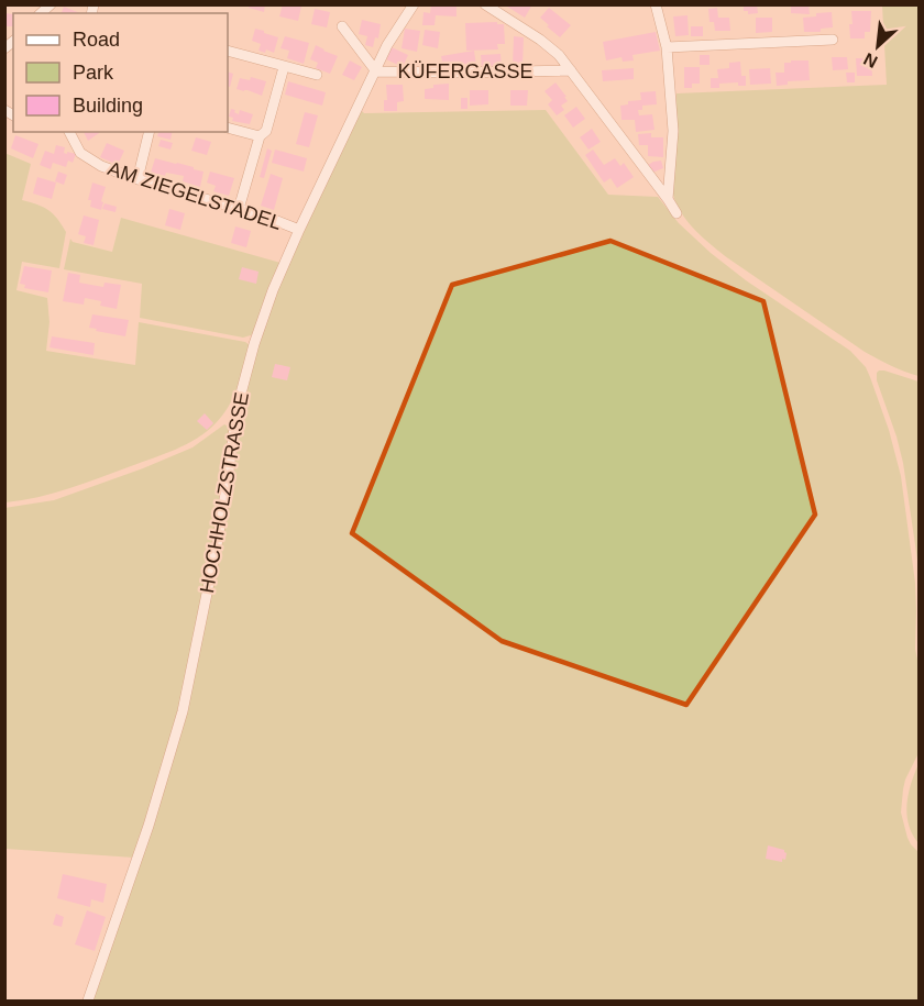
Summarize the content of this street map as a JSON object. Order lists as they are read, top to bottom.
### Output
{
  "streets": {
    "street": ["KÜFERGASSE", "AM ZIEGELSTADEL", "HOCHHOLZSTRASSE"]
  },
  "crossings": [
    ["KÜFERGASSE", "HOCHHOLZSTRASSE"],
    ["AM ZIEGELSTADEL", "HOCHHOLZSTRASSE"]
  ],
  "legend": ["Road", "Park", "Building"],
  "north": "bottom left"
}
